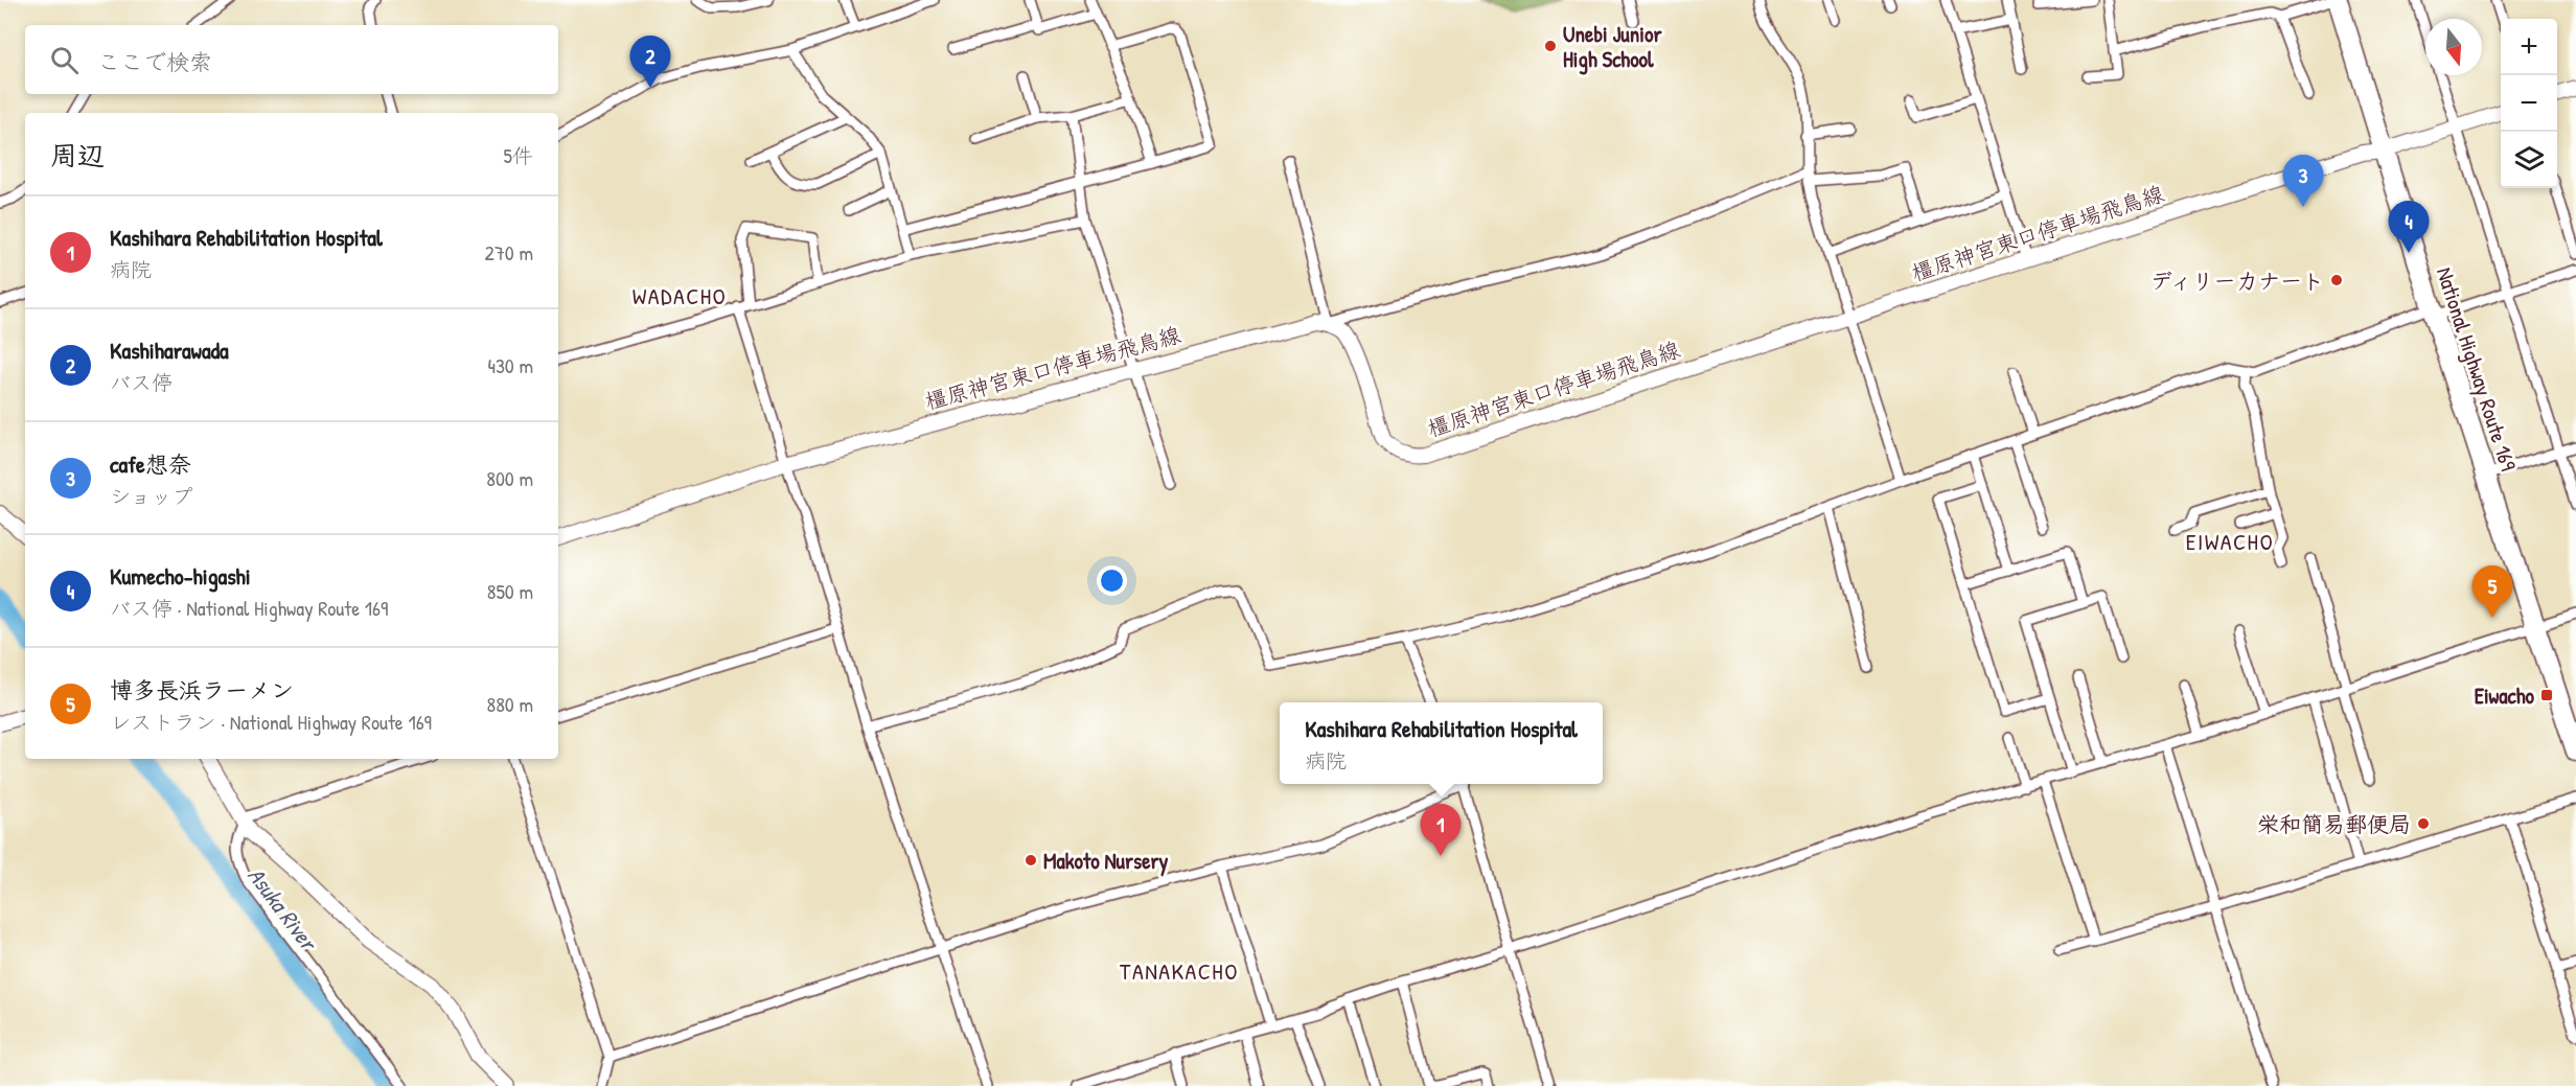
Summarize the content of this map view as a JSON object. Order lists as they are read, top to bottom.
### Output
{
  "streets": {
    "highway": ["National Highway Route 169"],
    "main road": ["橿原神宮東口停車場飛鳥線"]
  },
  "crossings": [
    ["橿原神宮東口停車場飛鳥線", "National Highway Route 169"]
  ],
  "districts": ["WADACHO", "EIWACHO", "TANAKACHO"],
  "water": ["Asuka River"],
  "places": {
    "other": [
      "Unebi Junior High School",
      "ディリーカナート",
      "栄和簡易郵便局",
      "Makoto Nursery"
    ],
    "transit": ["Eiwacho"]
  },
  "north": "bottom",
  "page": {
    "map_buttons": ["+", "−"],
    "search": "ここで検索",
    "pins": [
      "2",
      "3",
      "4",
      "5",
      "1"
    ],
    "heading": ["周辺", "5件"],
    "list": [
      {
        "mark": "1",
        "name": "Kashihara Rehabilitation Hospital",
        "note": "病院",
        "value": "270 m"
      },
      {
        "mark": "2",
        "name": "Kashiharawada",
        "note": "バス停",
        "value": "430 m"
      },
      {
        "mark": "3",
        "name": "cafe想奈",
        "note": "ショップ",
        "value": "800 m"
      },
      {
        "mark": "4",
        "name": "Kumecho-higashi",
        "note": "バス停 · National Highway Route 169",
        "value": "850 m"
      },
      {
        "mark": "5",
        "name": "博多長浜ラーメン",
        "note": "レストラン · National Highway Route 169",
        "value": "880 m"
      }
    ],
    "popup": ["Kashihara Rehabilitation Hospital", "病院"]
  }
}
